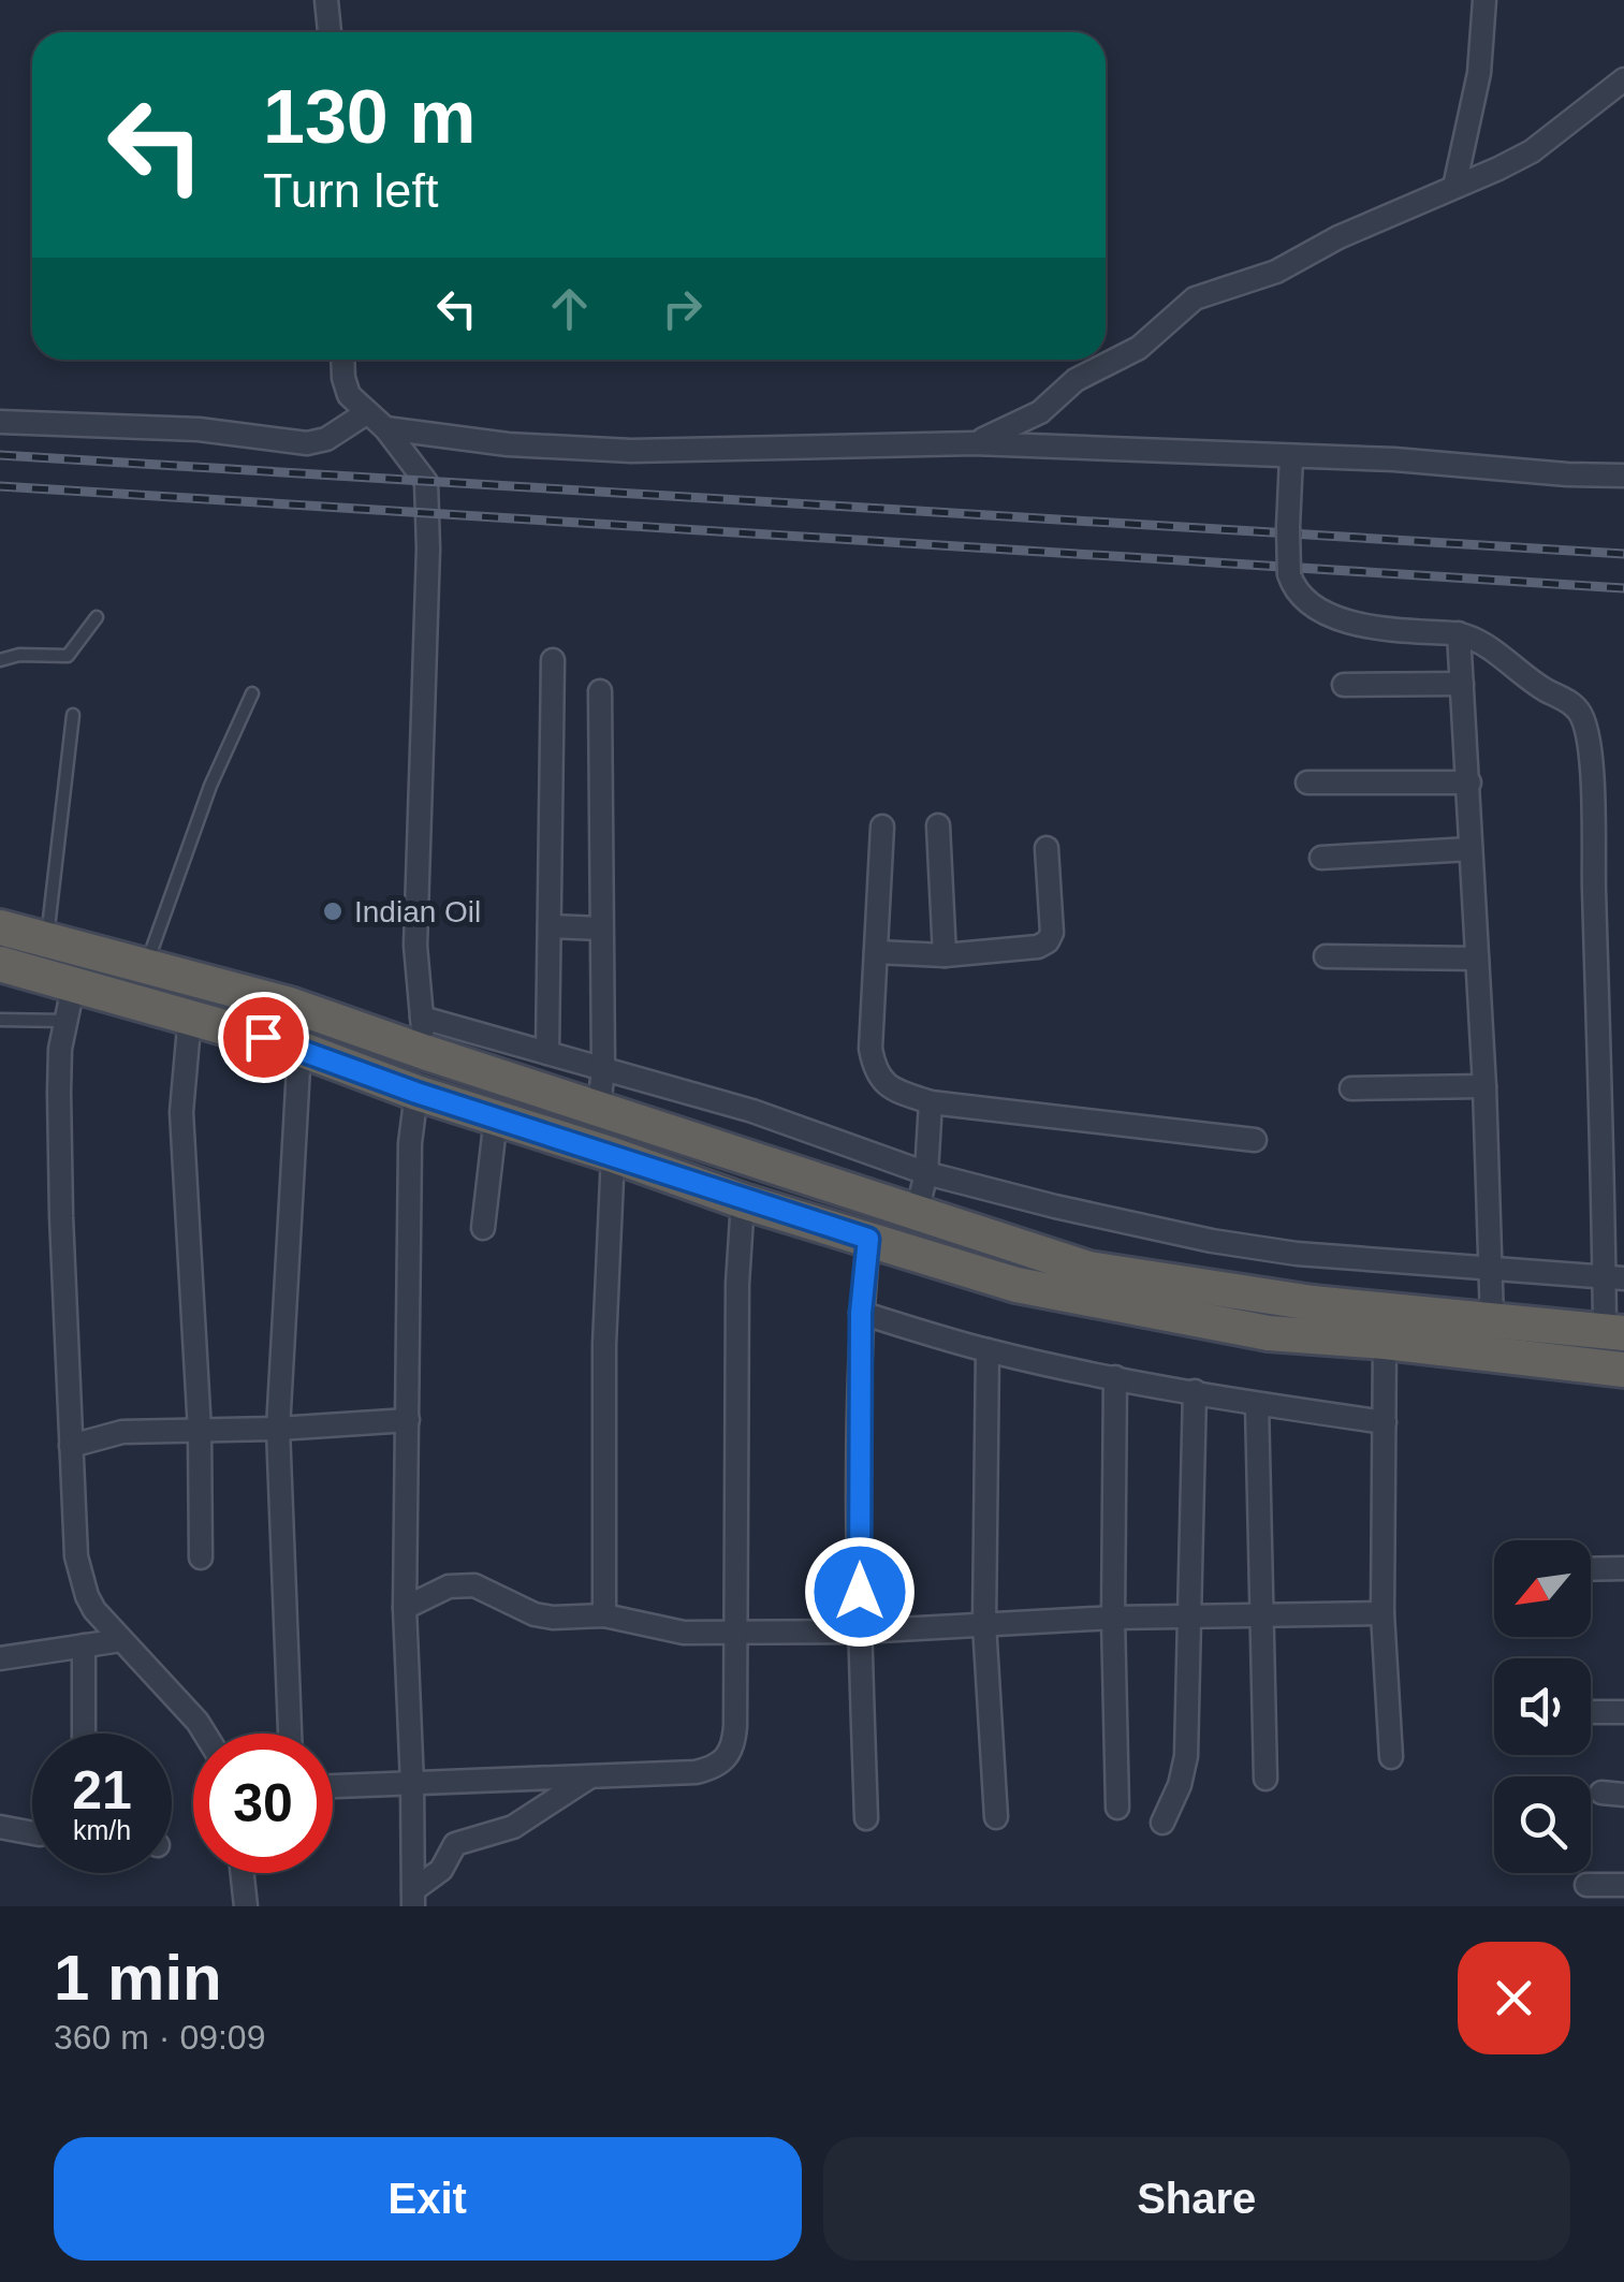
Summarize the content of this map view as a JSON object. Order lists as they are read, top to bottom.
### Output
{
  "places": ["Indian Oil"],
  "north": "bottom left",
  "page": {
    "turn": ["130 m", "Turn left"],
    "speed": "21 km/h",
    "limit": "30",
    "heading": ["1 min", "360 m · 09:09"],
    "buttons": ["Exit", "Share"]
  }
}
